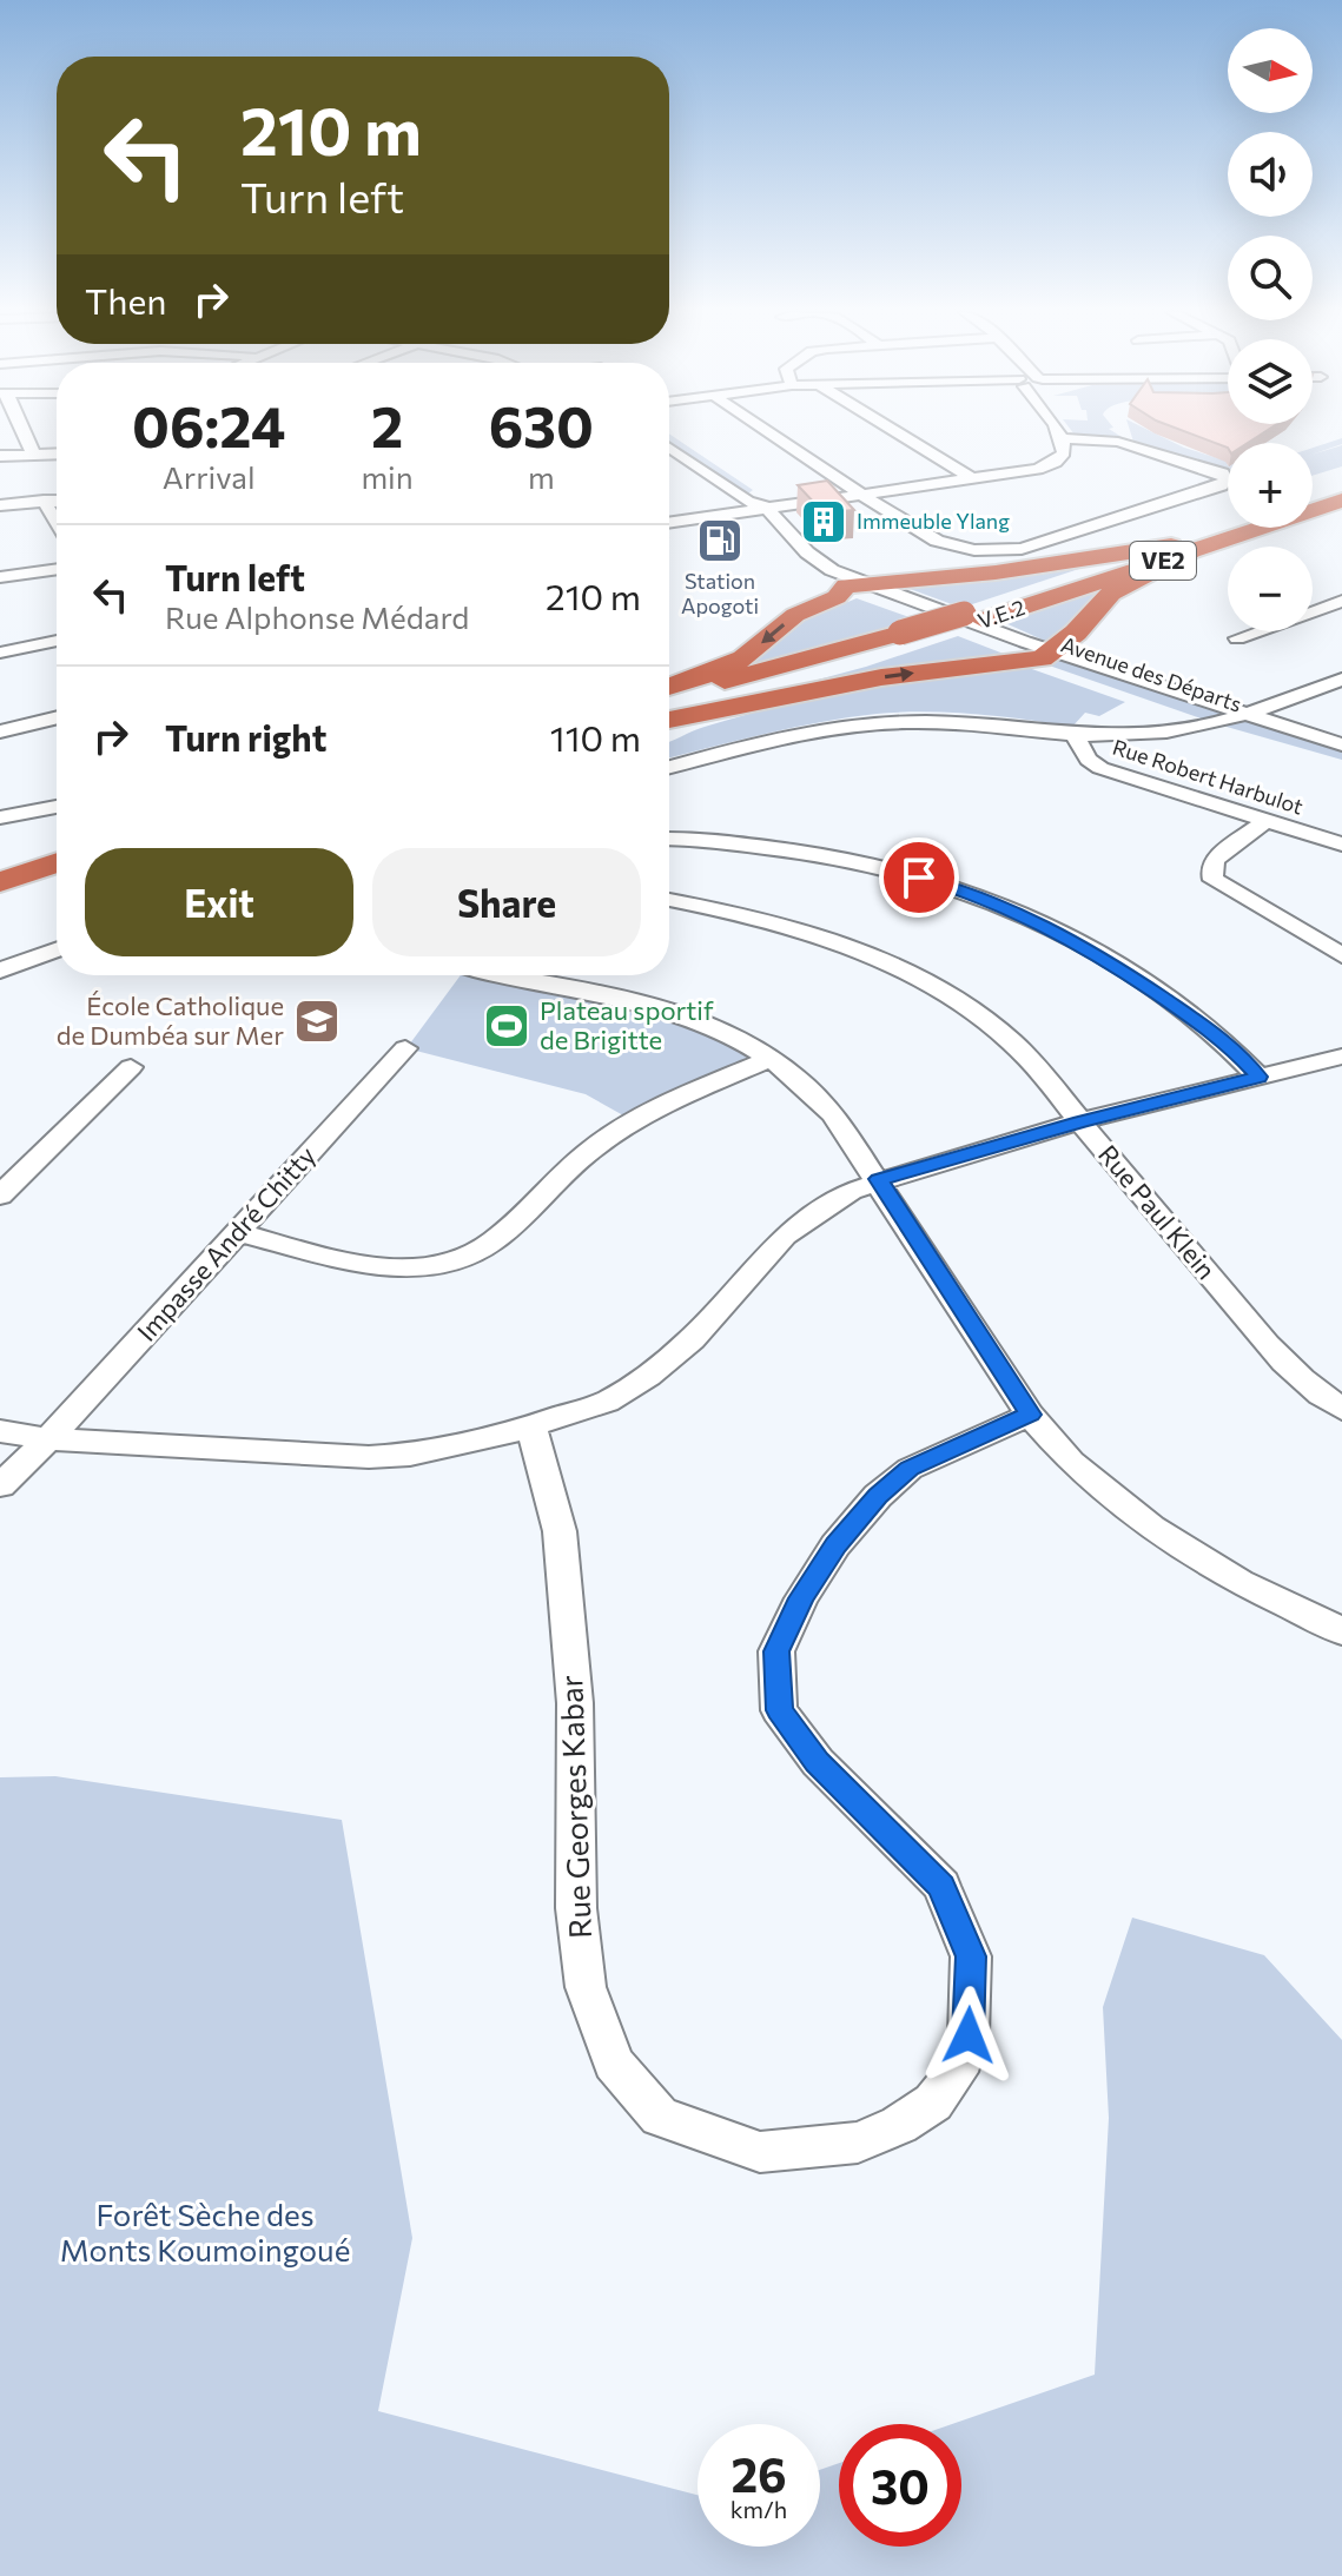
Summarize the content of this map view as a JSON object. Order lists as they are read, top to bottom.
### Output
{
  "streets": {
    "highway": ["VE2", "V.E.2"],
    "street": [
      "Avenue des Départs",
      "Rue Robert Harbulot",
      "Rue Paul Klein",
      "Impasse André Chitty",
      "Rue Georges Kabar"
    ]
  },
  "parks": ["Forêt Sèche des Monts Koumoingoué"],
  "places": {
    "building": ["Immeuble Ylang"],
    "fuel station": ["Station Apogoti"],
    "school or university": ["École Catholique de Dumbéa sur Mer"],
    "sports": ["Plateau sportif de Brigitte"]
  },
  "north": "right",
  "page": {
    "map_buttons": ["+", "−"],
    "turn": ["210 m", "Turn left"],
    "then": "Then",
    "eta": [
      "06:24",
      "Arrival",
      "2",
      "min",
      "630",
      "m"
    ],
    "list": [
      {
        "name": "Turn left",
        "note": "Rue Alphonse Médard",
        "value": "210 m"
      },
      {
        "name": "Turn right",
        "value": "110 m"
      }
    ],
    "buttons": ["Exit", "Share"],
    "speed": "26 km/h",
    "limit": "30"
  }
}
